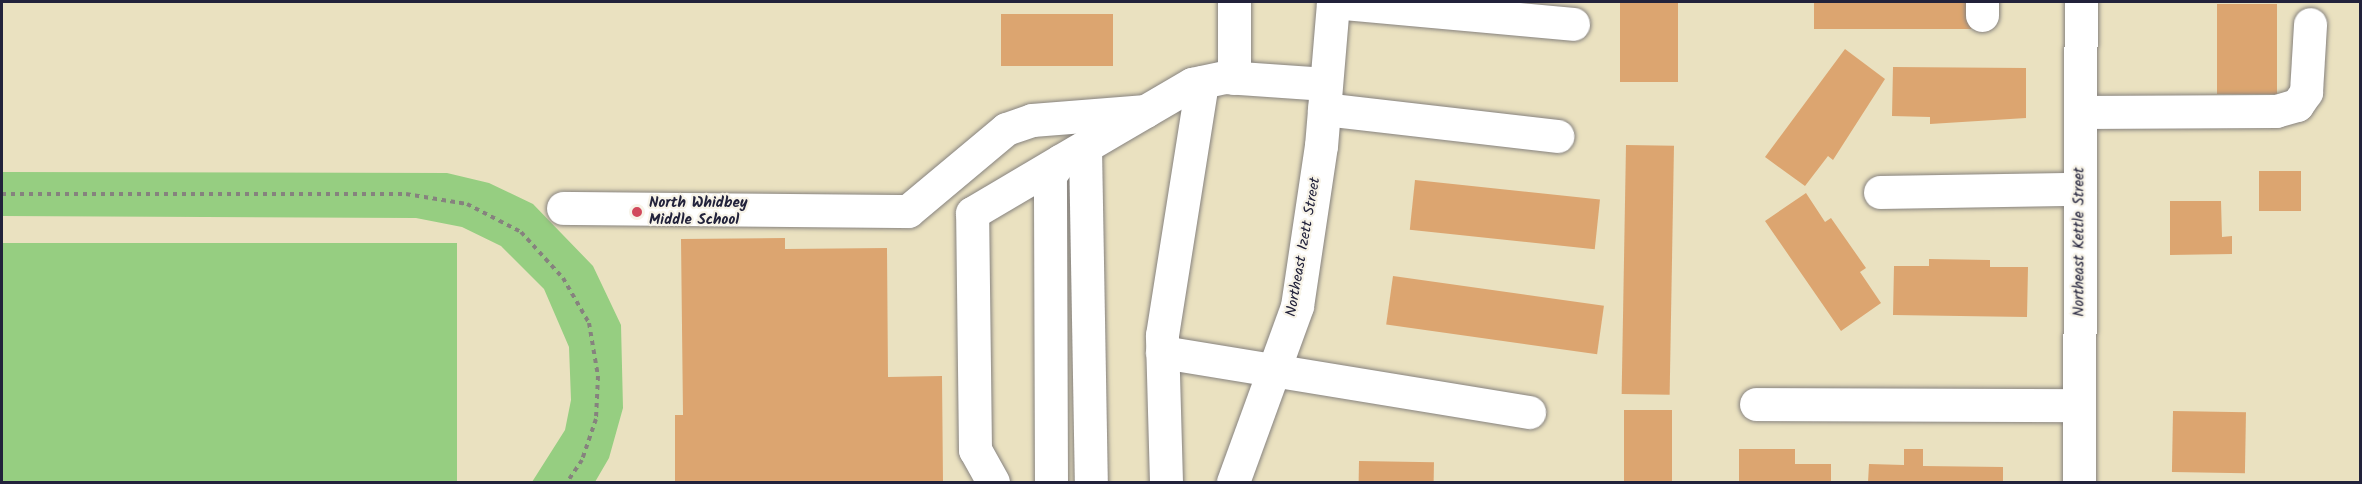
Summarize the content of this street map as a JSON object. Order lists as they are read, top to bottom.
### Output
{
  "streets": {
    "street": ["Northeast Kettle Street", "Northeast Izett Street"]
  },
  "places": ["North Whidbey Middle School"]
}
